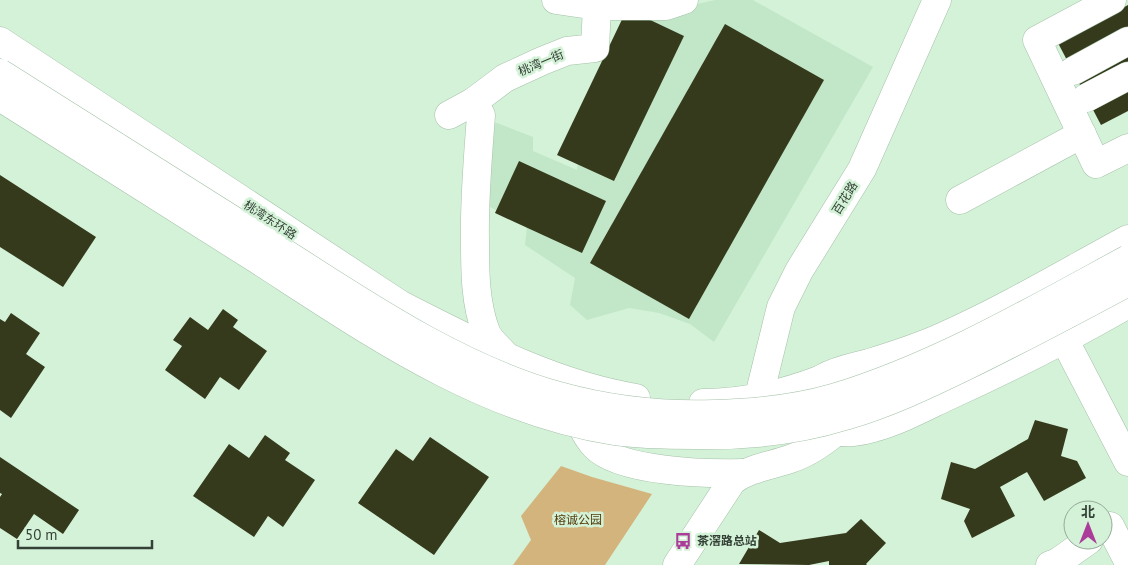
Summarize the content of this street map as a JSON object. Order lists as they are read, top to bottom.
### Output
{
  "streets": {
    "main road": ["桃湾一街", "百花路", "桃湾东环路"]
  },
  "parks": ["榕诚公园"],
  "places": {
    "bus stop": ["茶滘路总站"]
  },
  "scale_bar": "50 m",
  "north": "top"
}
